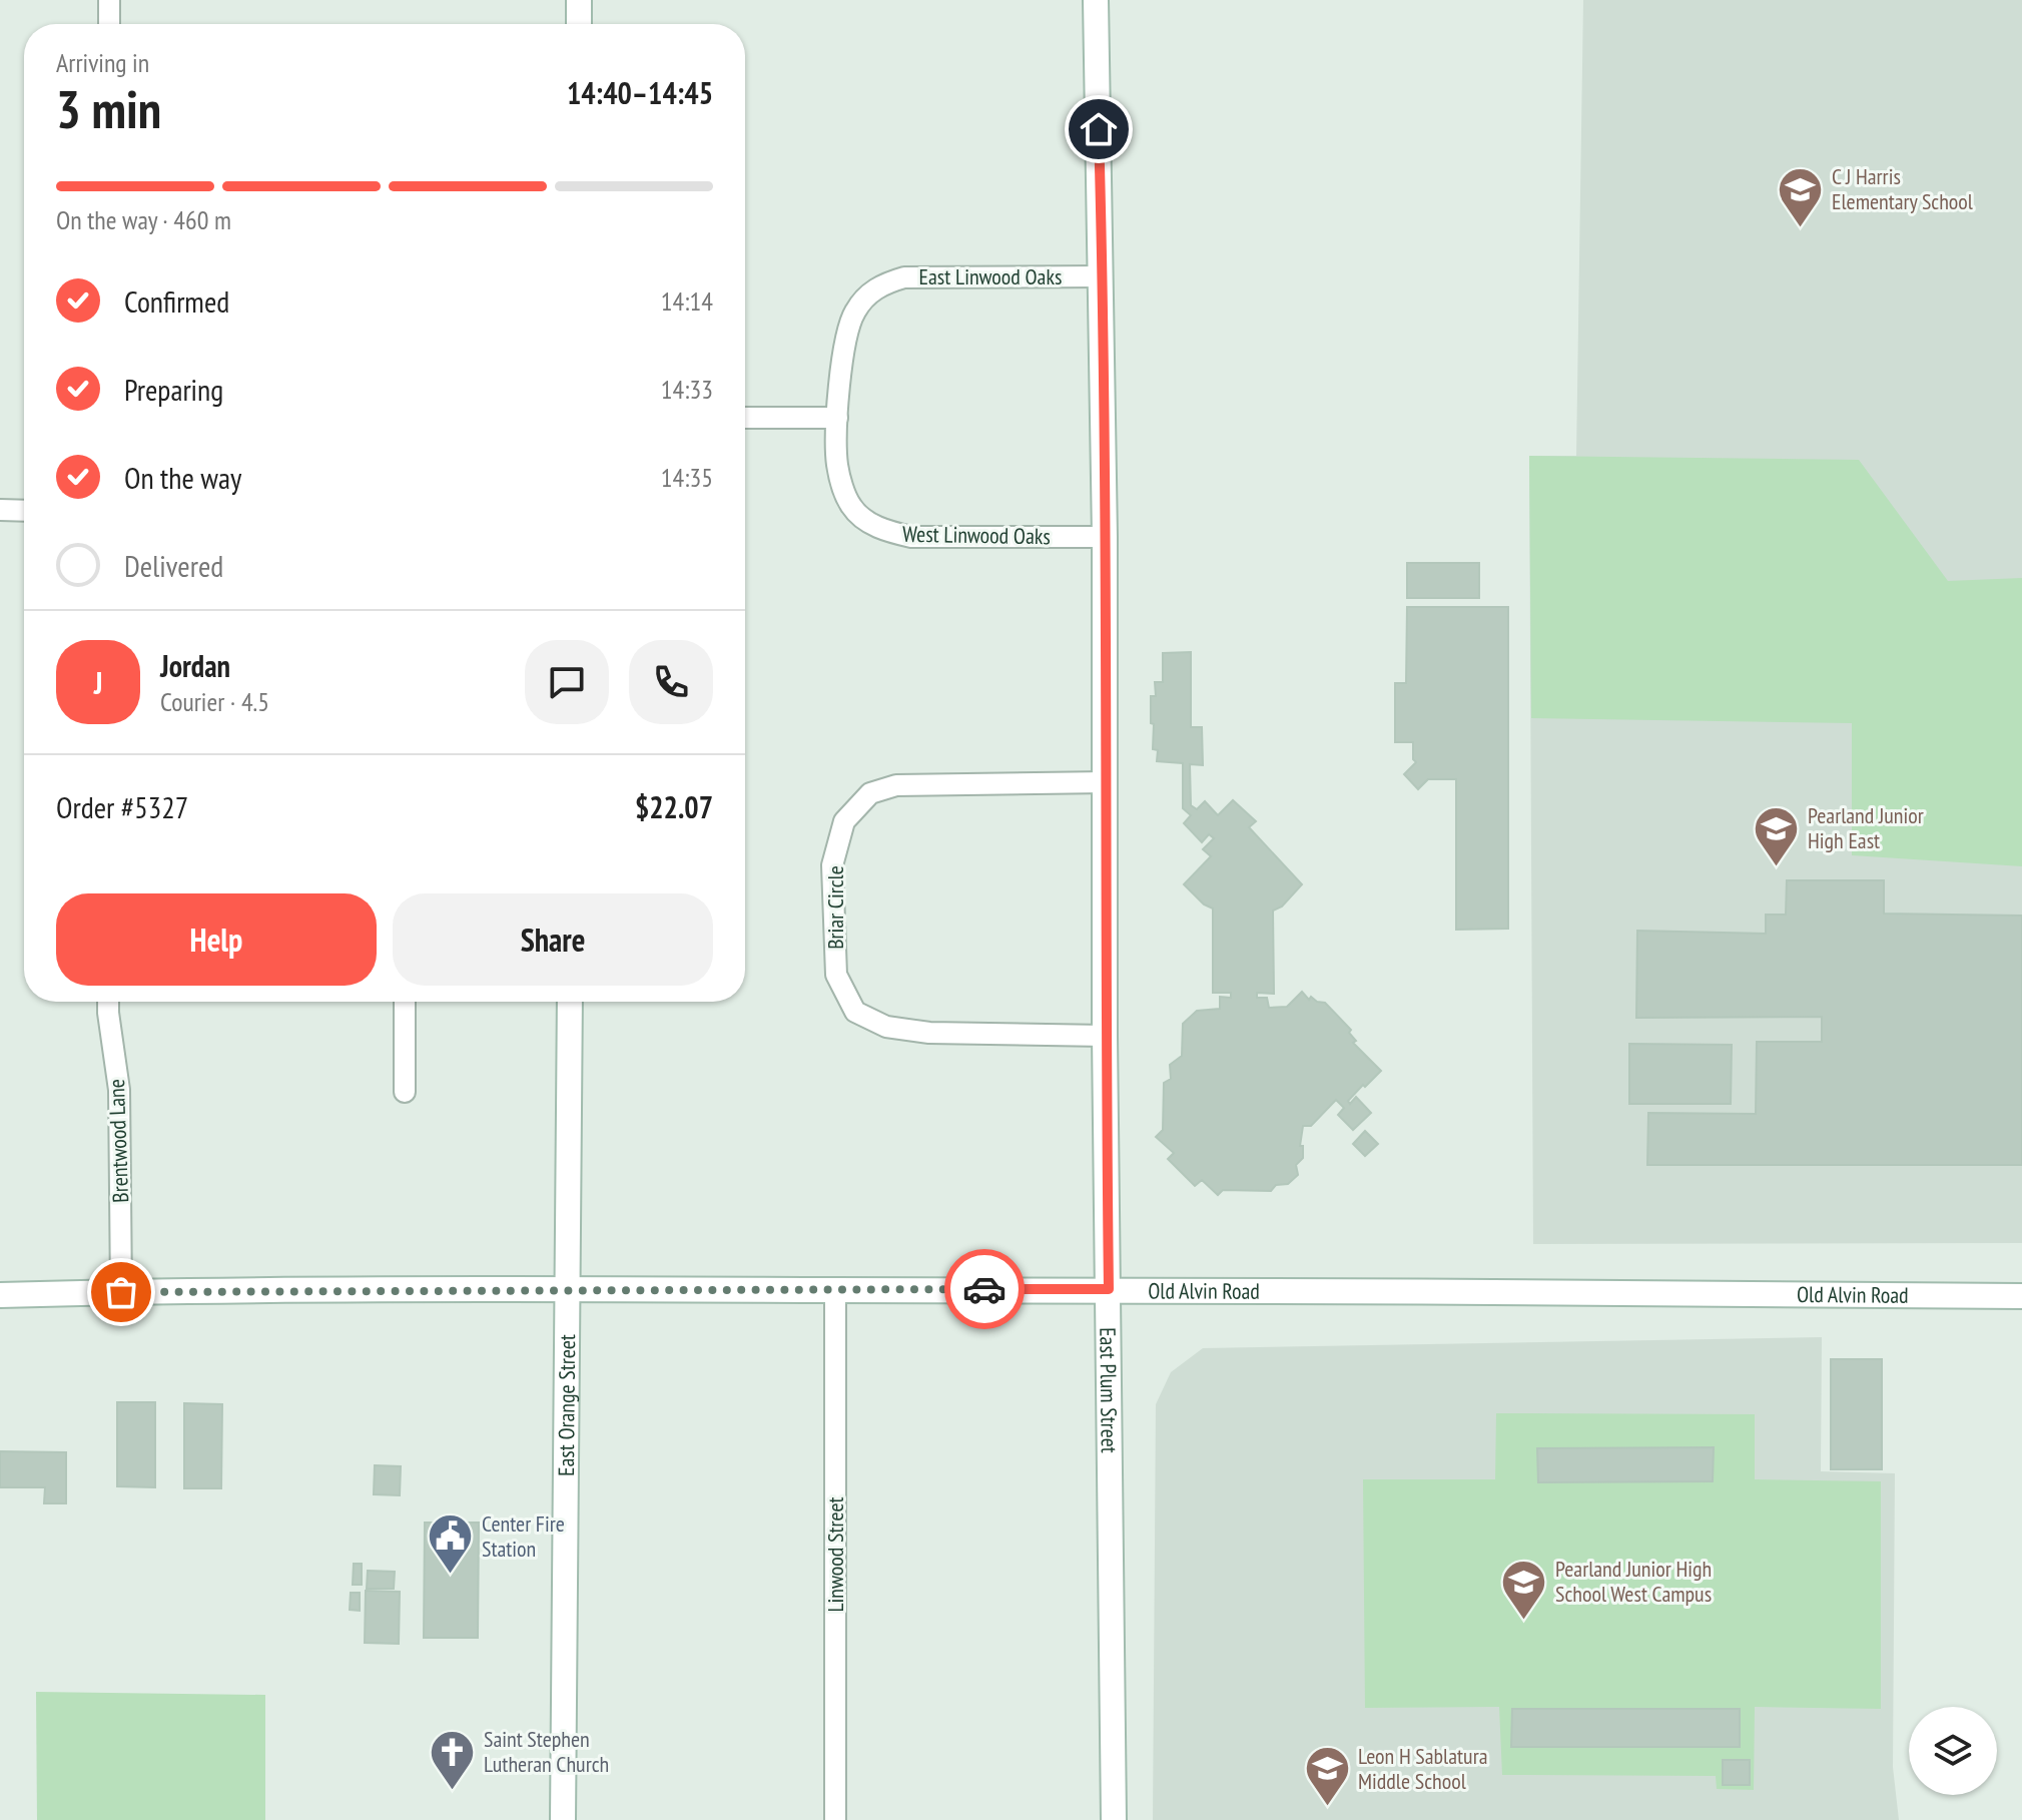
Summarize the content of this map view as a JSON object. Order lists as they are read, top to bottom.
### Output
{
  "streets": {
    "street": [
      "East Linwood Oaks",
      "West Linwood Oaks",
      "Briar Circle",
      "Brentwood Lane",
      "Old Alvin Road",
      "East Plum Street",
      "East Orange Street",
      "Linwood Street"
    ]
  },
  "crossings": [
    ["East Linwood Oaks", "West Linwood Oaks"],
    ["East Linwood Oaks", "East Plum Street"],
    ["West Linwood Oaks", "East Plum Street"],
    ["Briar Circle", "East Plum Street"],
    ["Brentwood Lane", "Old Alvin Road"],
    ["Old Alvin Road", "East Plum Street"],
    ["Old Alvin Road", "East Orange Street"],
    ["Old Alvin Road", "Linwood Street"]
  ],
  "places": {
    "school or university": [
      "C J Harris Elementary School",
      "Pearland Junior High East",
      "Pearland Junior High School West Campus",
      "Leon H Sablatura Middle School"
    ],
    "public building": ["Center Fire Station"],
    "church": ["Saint Stephen Lutheran Church"]
  },
  "page": {
    "heading": ["3 min", "Arriving in", "14:40–14:45"],
    "panel": [
      "Jordan",
      "Courier · 4.5",
      "Order #5327",
      "$22.07"
    ],
    "bar": "On the way · 460 m",
    "list": [
      ["Confirmed", "14:14"],
      ["Preparing", "14:33"],
      ["On the way", "14:35"],
      "Delivered"
    ],
    "round": "J",
    "buttons": ["Help", "Share"]
  }
}
